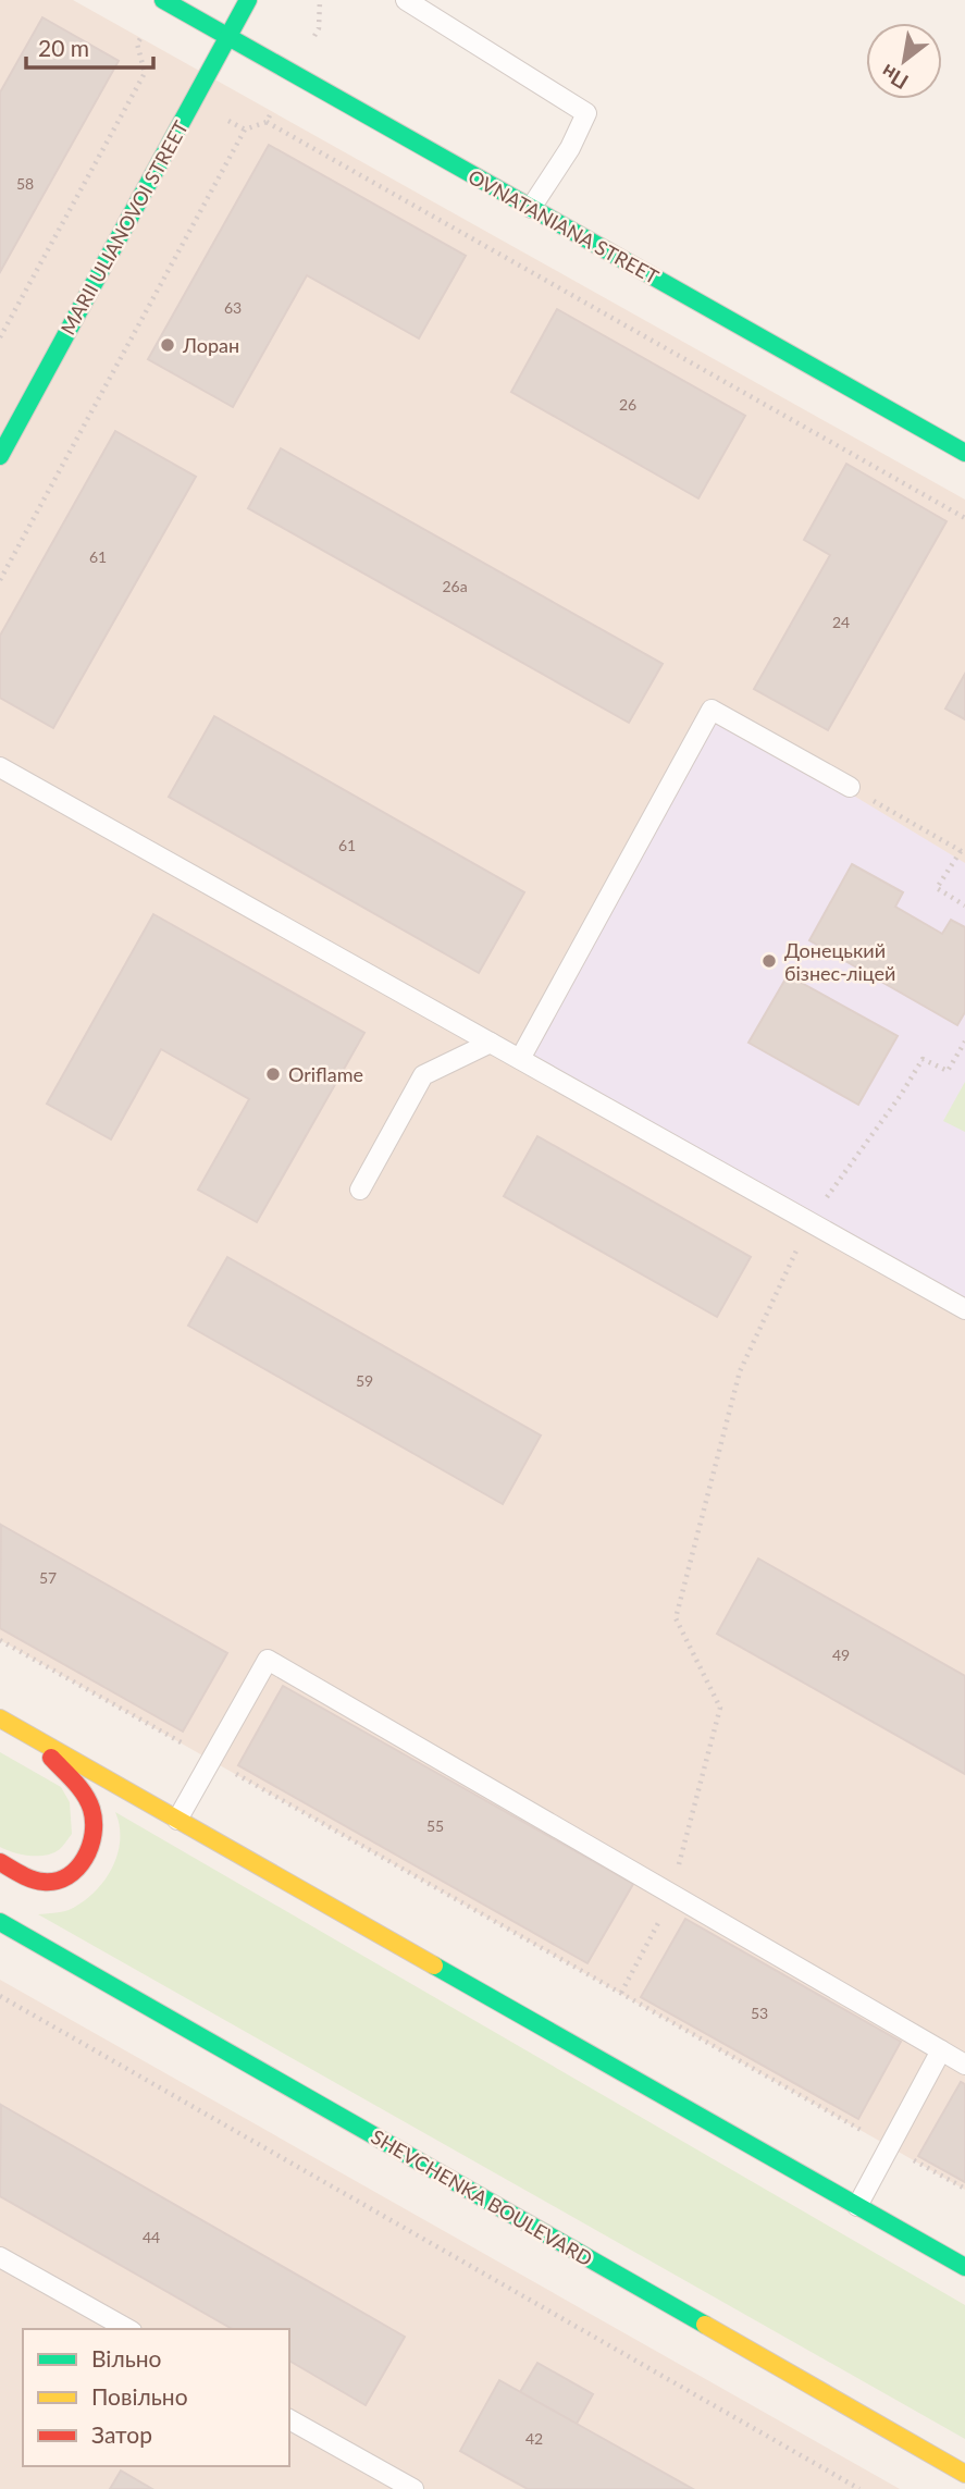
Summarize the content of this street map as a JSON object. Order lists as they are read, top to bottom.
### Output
{
  "streets": {
    "main road": ["OVNATANIANA STREET", "MARII ULIANOVOI STREET", "SHEVCHENKA BOULEVARD"]
  },
  "crossings": [
    ["OVNATANIANA STREET", "MARII ULIANOVOI STREET"]
  ],
  "places": ["Лоран", "Донецький бізнес-ліцей", "Oriflame"],
  "house_numbers": [
    "58",
    "63",
    "26",
    "61",
    "26а",
    "24",
    "61",
    "59",
    "57",
    "49",
    "55",
    "53",
    "44",
    "42"
  ],
  "legend": ["Вільно", "Повільно", "Затор"],
  "scale_bar": "20 m",
  "north": "bottom left"
}
